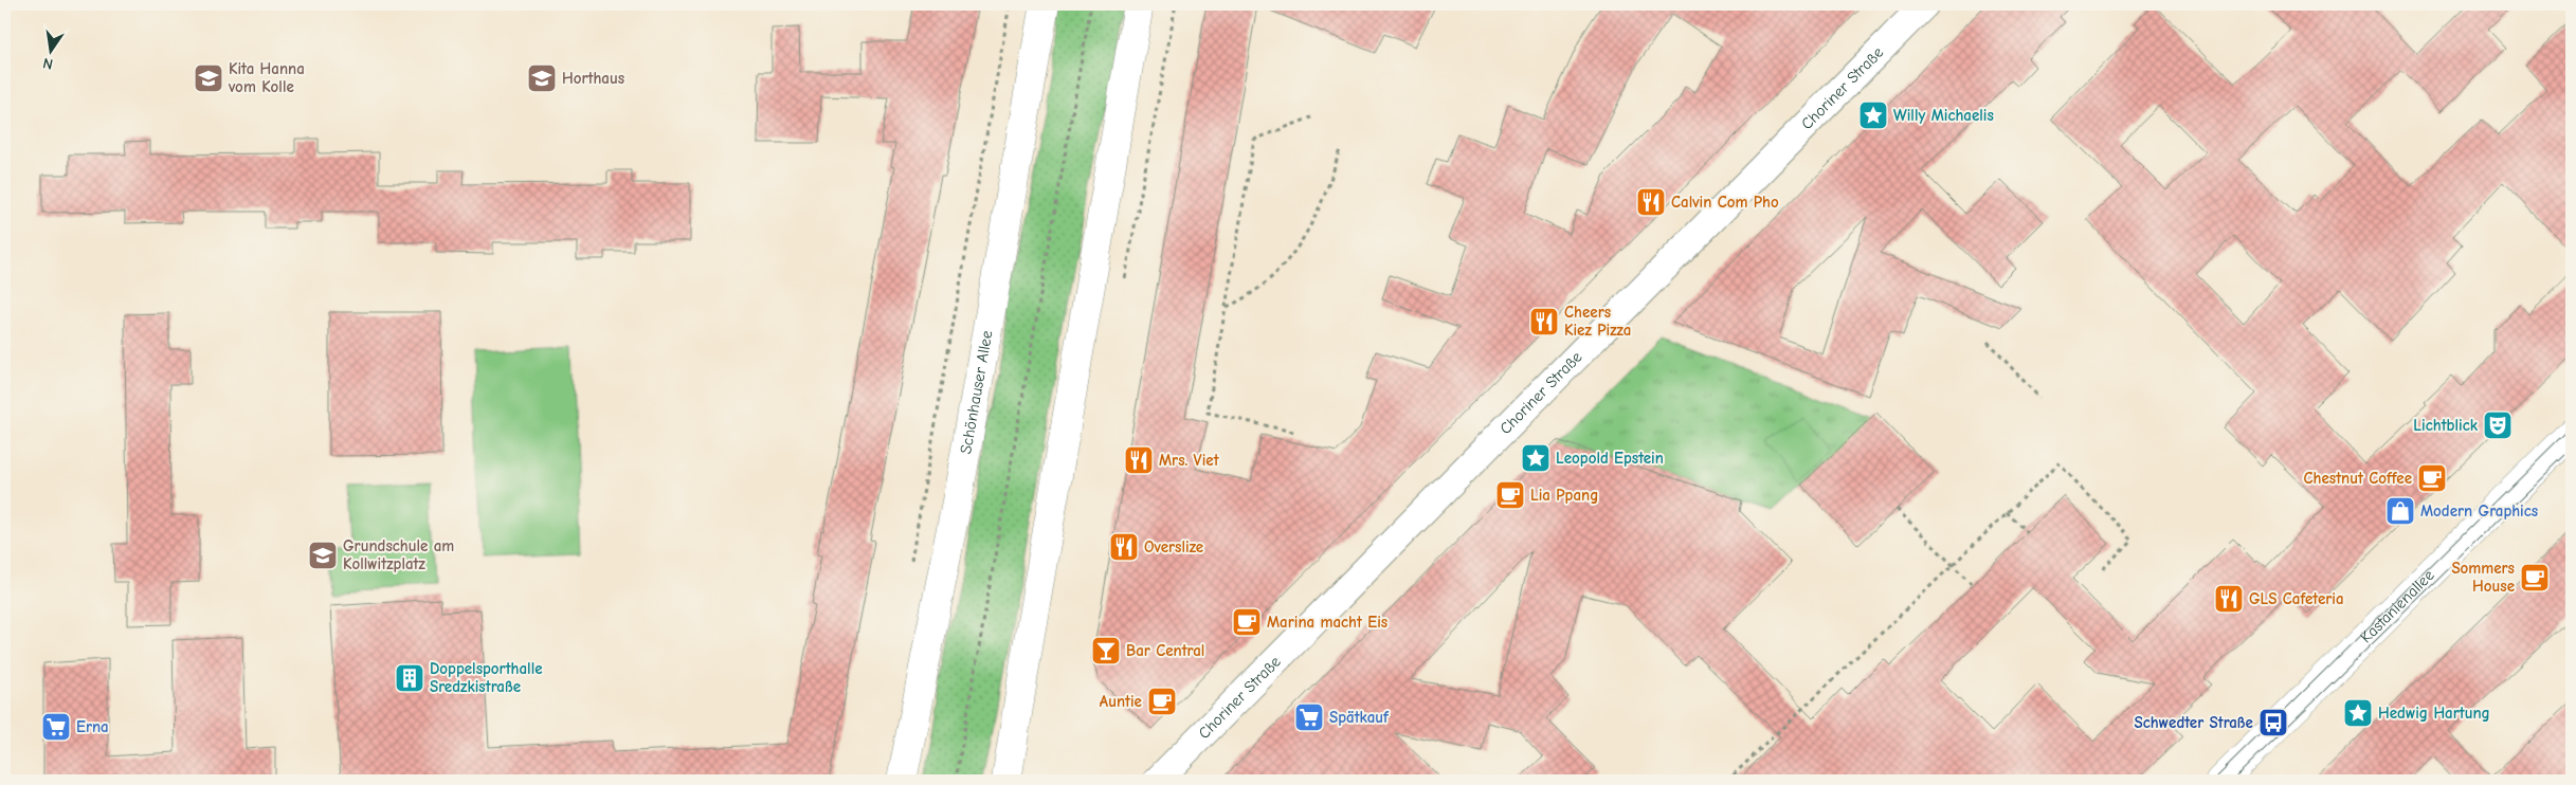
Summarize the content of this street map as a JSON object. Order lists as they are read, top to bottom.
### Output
{
  "streets": {
    "main road": ["Schönhauser Allee", "Kastanienallee"],
    "street": ["Choriner Straße"]
  },
  "places": {
    "school or university": ["Kita Hanna vom Kolle", "Horthaus", "Grundschule am Kollwitzplatz"],
    "place": ["Willy Michaelis", "Leopold Epstein", "Hedwig Hartung"],
    "restaurant": [
      "Calvin Com Pho",
      "Cheers Kiez Pizza",
      "Mrs. Viet",
      "Overslize",
      "GLS Cafeteria"
    ],
    "theatre": ["Lichtblick"],
    "cafe": [
      "Chestnut Coffee",
      "Lia Ppang",
      "Sommers House",
      "Marina macht Eis",
      "Auntie"
    ],
    "shop": ["Modern Graphics"],
    "bar": ["Bar Central"],
    "building": ["Doppelsporthalle Sredzkistraße"],
    "supermarket": ["Spätkauf", "Erna"],
    "bus stop": ["Schwedter Straße"]
  },
  "north": "bottom"
}
